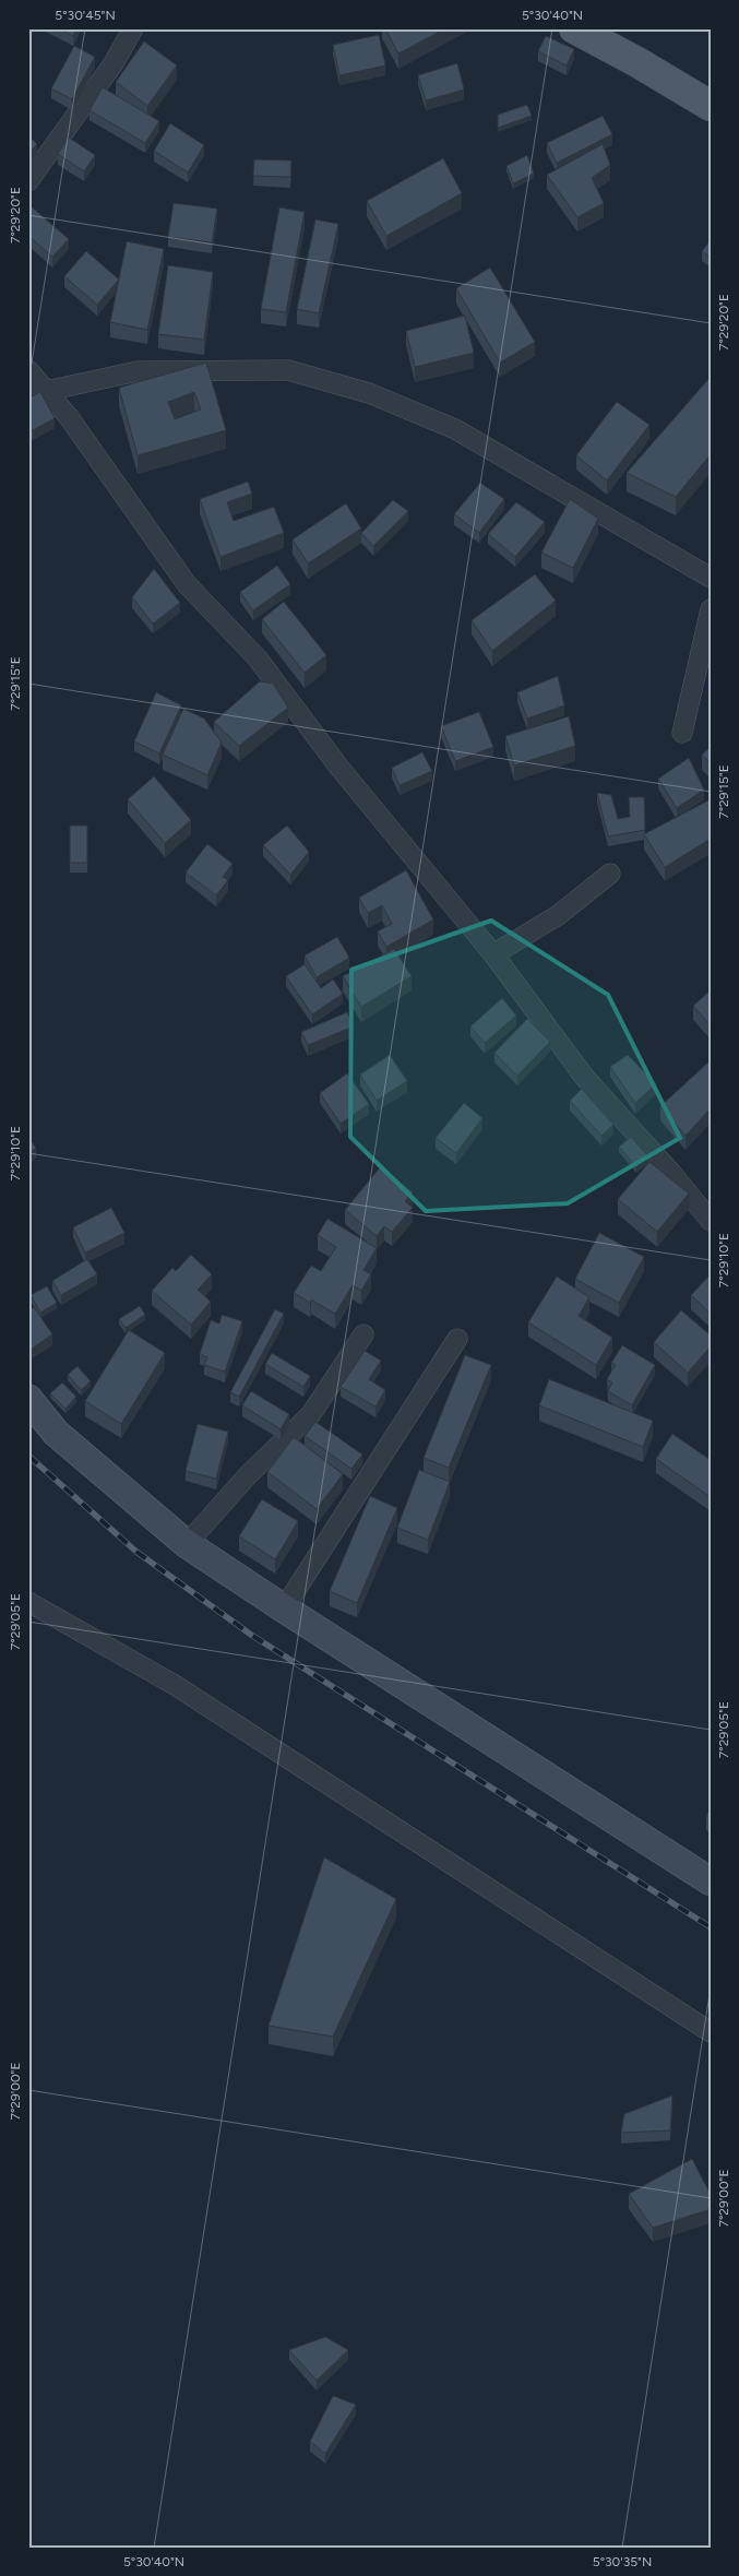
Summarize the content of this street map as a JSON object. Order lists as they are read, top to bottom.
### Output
{
  "coordinates": [
    "5°30'45\"N",
    "5°30'40\"N",
    "7°29'20\"E",
    "7°29'15\"E",
    "7°29'10\"E",
    "7°29'05\"E",
    "7°29'00\"E",
    "5°30'35\"N"
  ]
}
